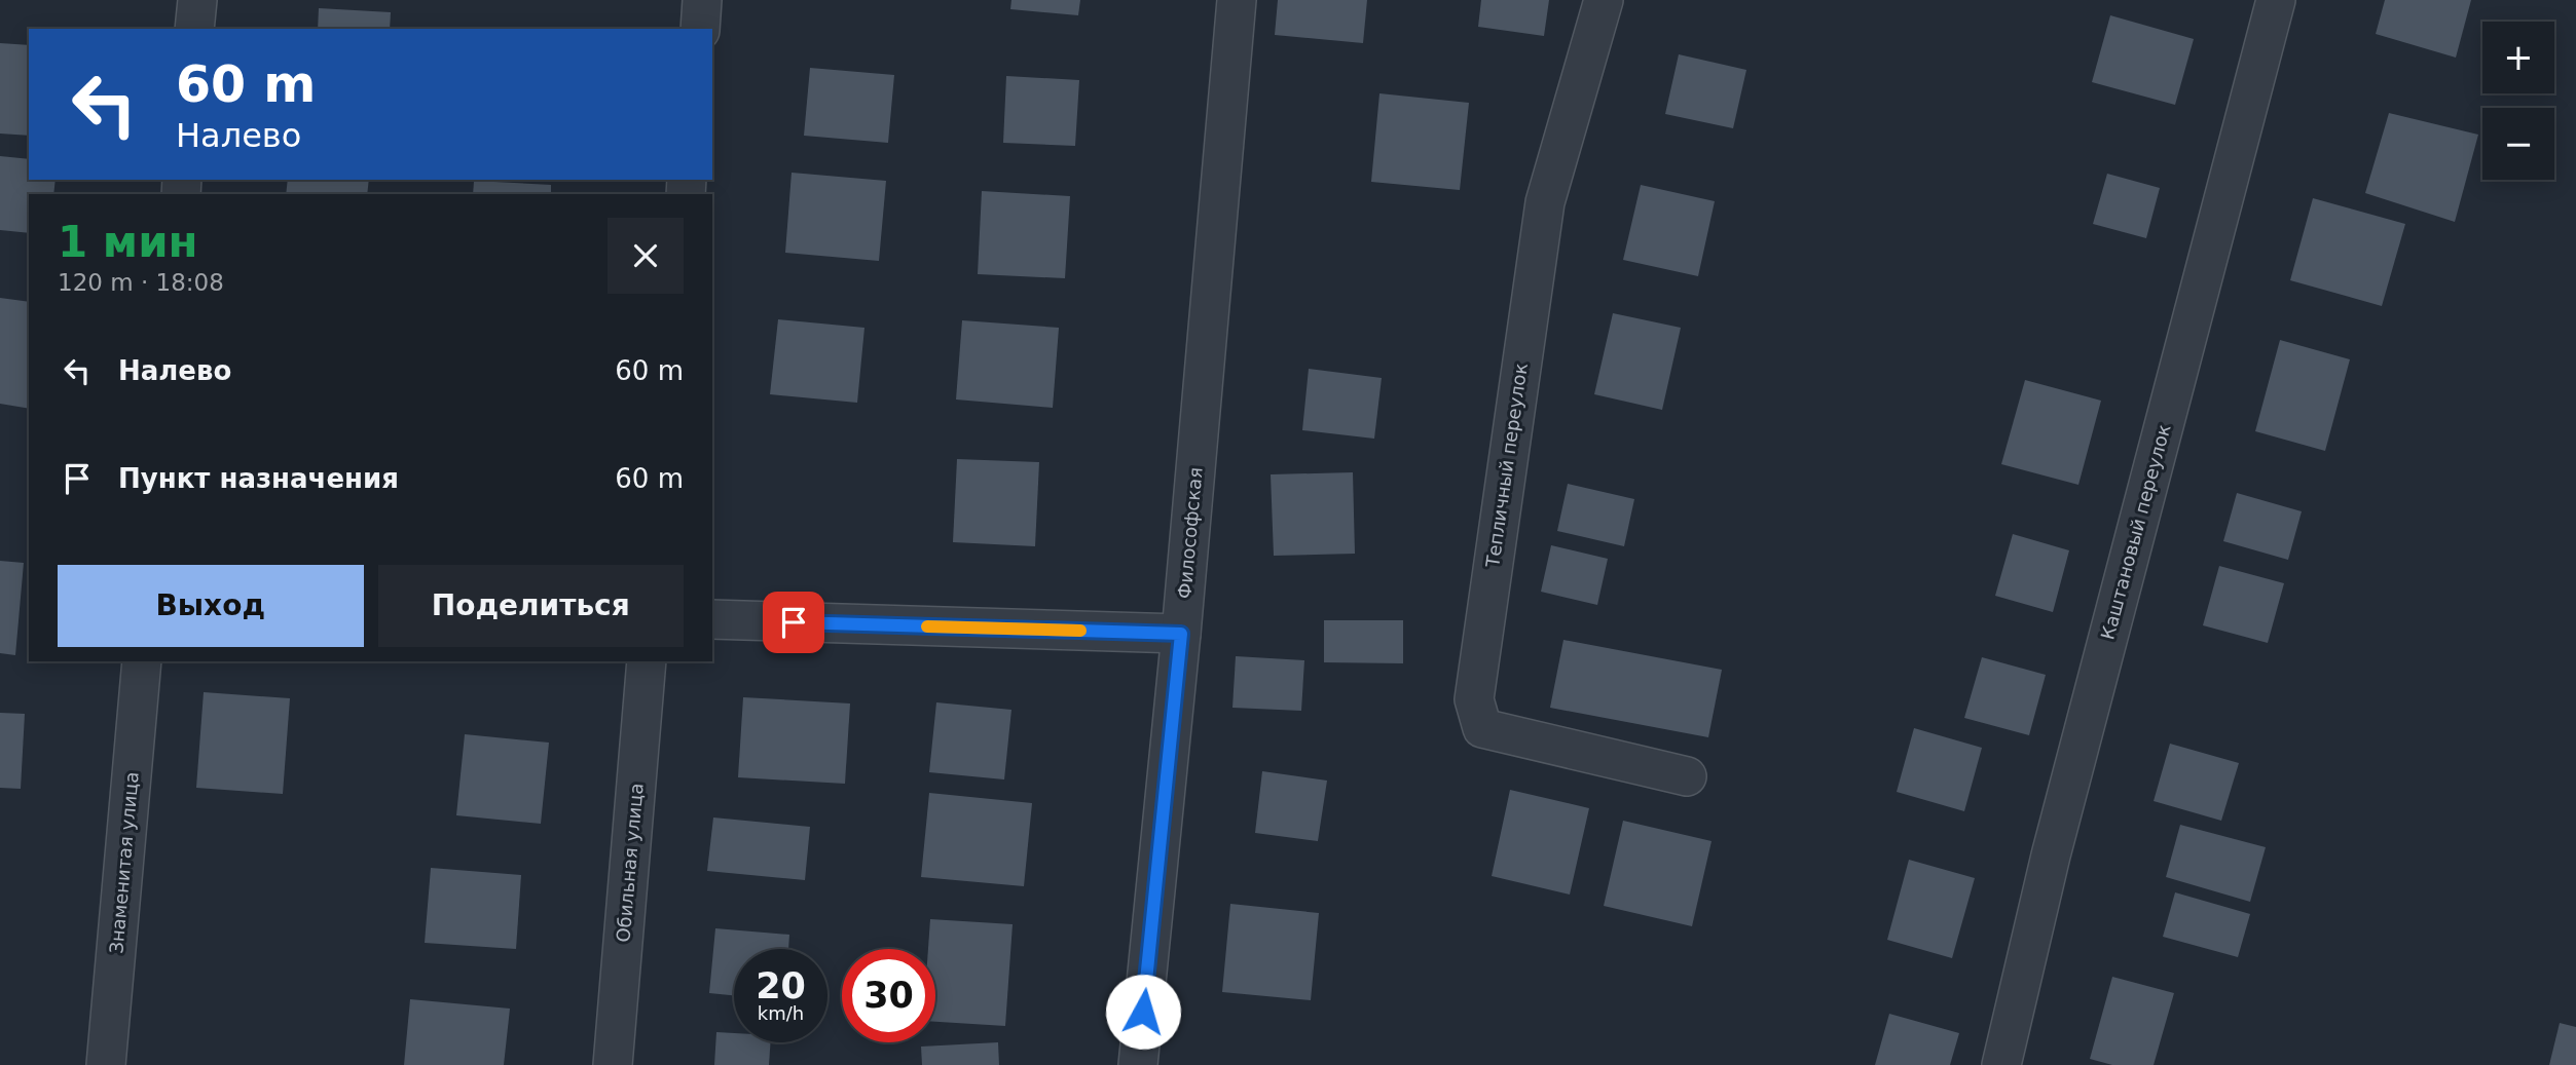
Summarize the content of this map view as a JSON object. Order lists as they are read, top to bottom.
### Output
{
  "streets": {
    "street": [
      "Тепличный переулок",
      "Каштановый переулок",
      "Философская",
      "Знаменитая улица",
      "Обильная улица"
    ]
  },
  "page": {
    "map_buttons": ["+", "−"],
    "turn": ["60 m", "Налево"],
    "heading": ["1 мин", "120 m · 18:08"],
    "list": [
      {
        "name": "Налево",
        "value": "60 m"
      },
      {
        "name": "Пункт назначения",
        "value": "60 m"
      }
    ],
    "buttons": ["Выход", "Поделиться"],
    "speed": "20 km/h",
    "limit": "30"
  }
}
